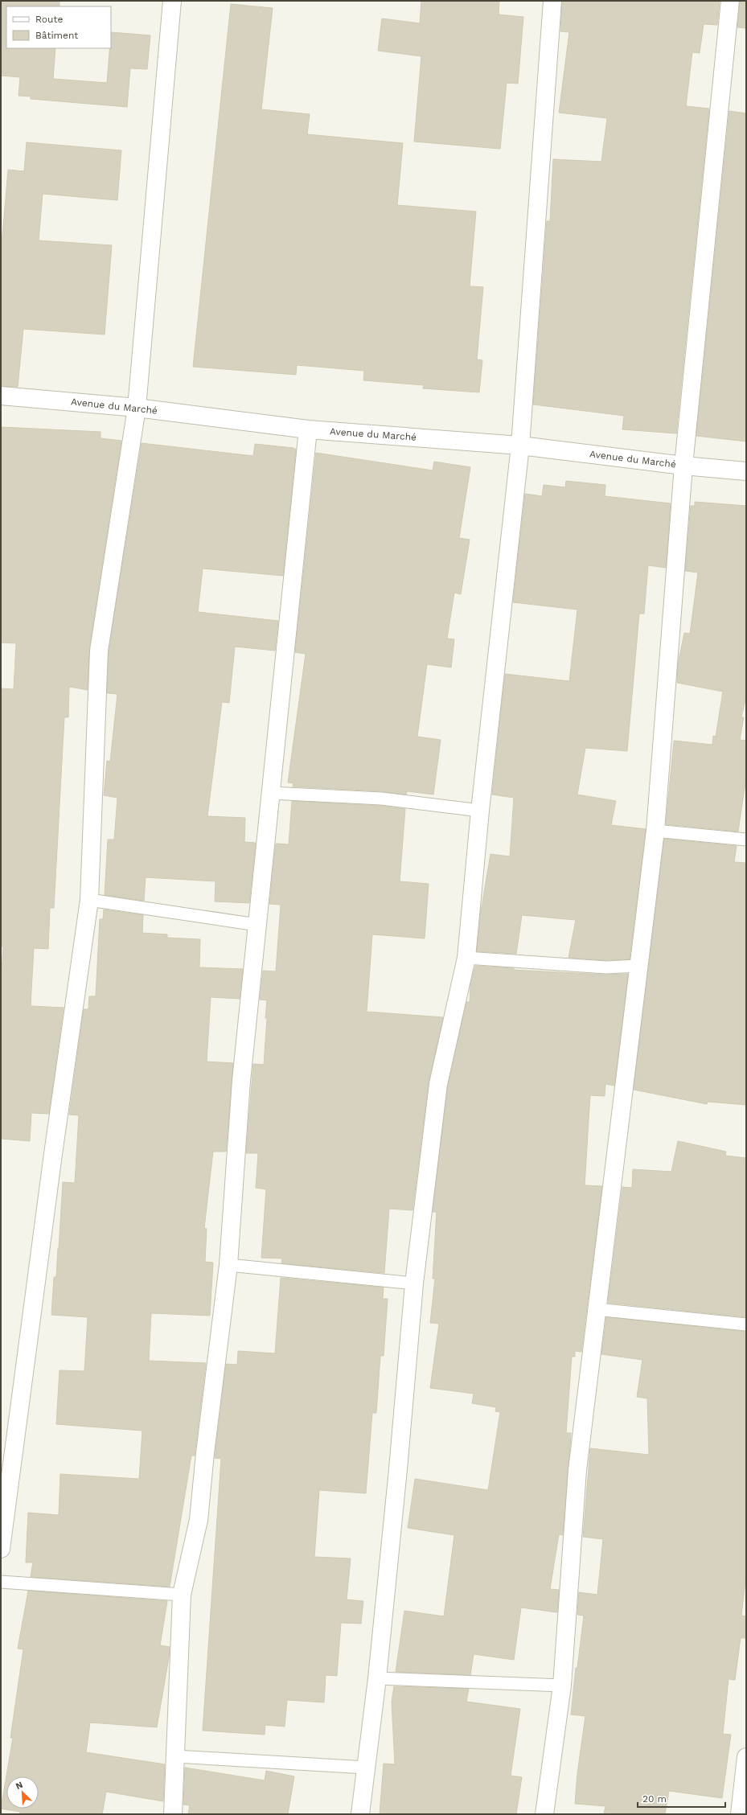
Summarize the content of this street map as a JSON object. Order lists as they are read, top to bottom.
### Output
{
  "streets": {
    "street": ["Avenue du Marché"]
  },
  "legend": ["Route", "Bâtiment"],
  "scale_bar": "20 m",
  "north": "top left"
}
